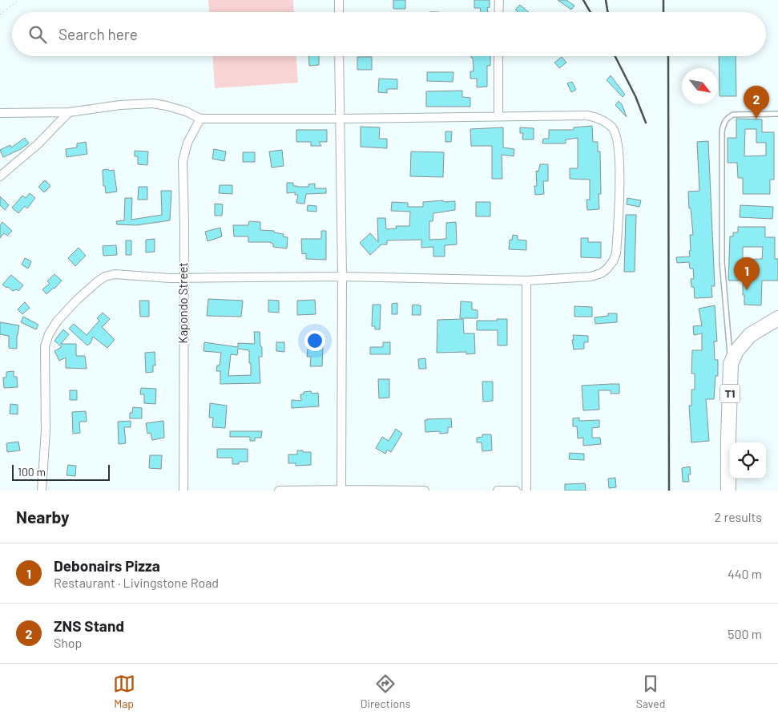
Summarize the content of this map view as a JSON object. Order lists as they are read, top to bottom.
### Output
{
  "streets": {
    "highway": ["T1"],
    "street": ["Kapondo Street"]
  },
  "scale_bar": "100 m",
  "north": "bottom right",
  "page": {
    "search": "Search here",
    "pins": ["2", "1"],
    "scale": "100 m",
    "heading": ["Nearby", "2 results"],
    "list": [
      {
        "mark": "1",
        "name": "Debonairs Pizza",
        "note": "Restaurant · Livingstone Road",
        "value": "440 m"
      },
      {
        "mark": "2",
        "name": "ZNS Stand",
        "note": "Shop",
        "value": "500 m"
      }
    ],
    "nav": ["Map", "Directions", "Saved"]
  }
}
